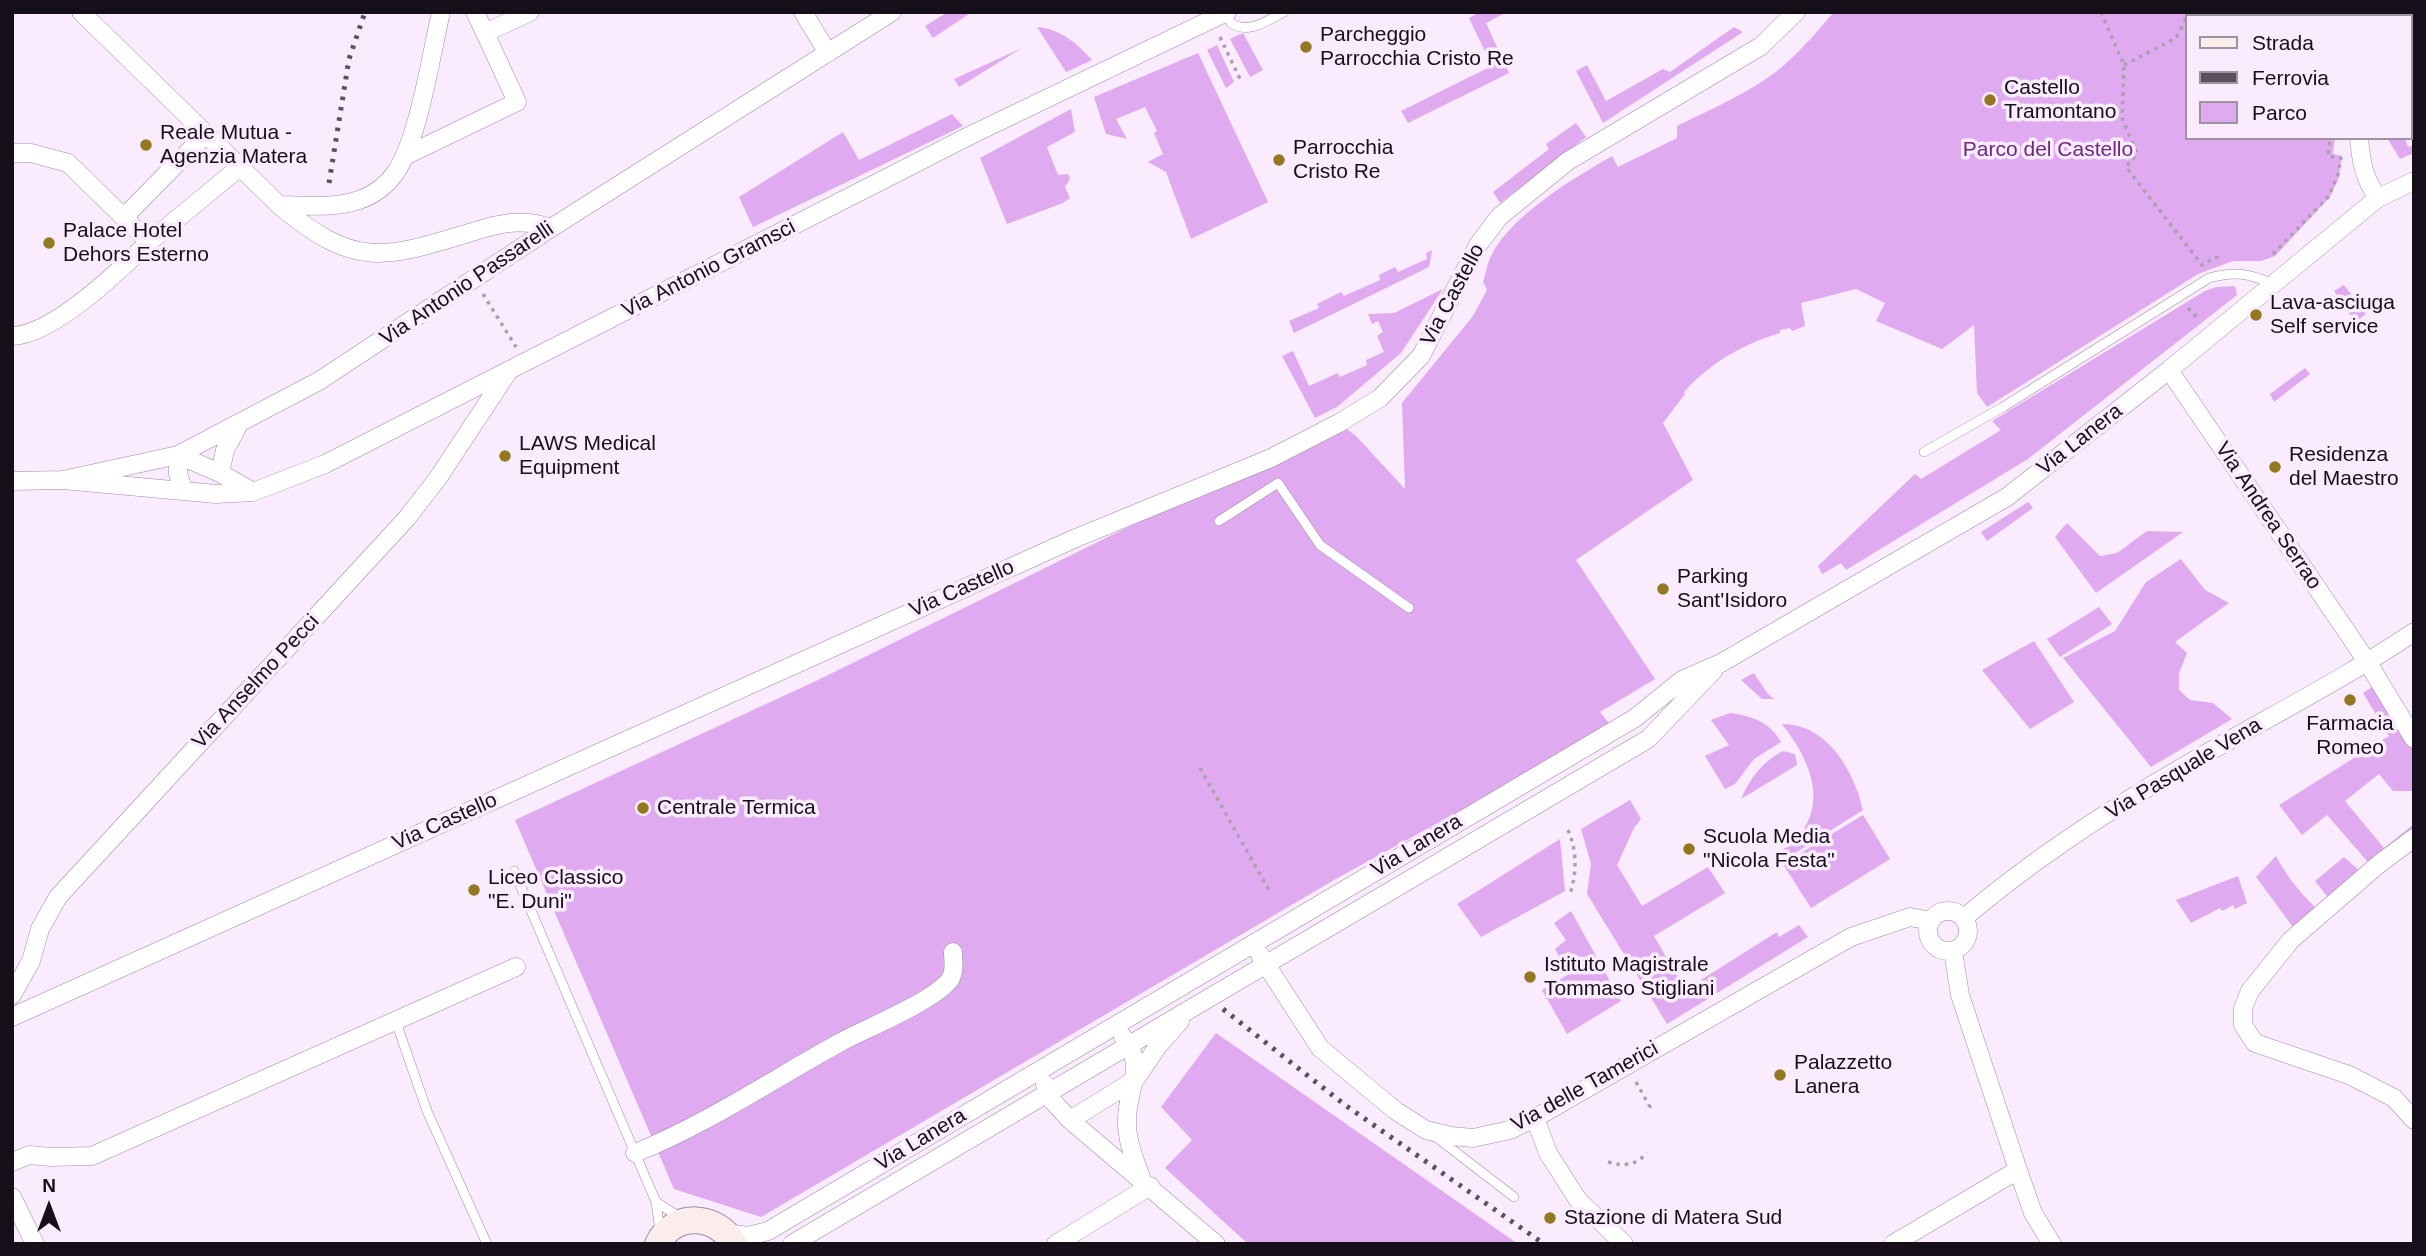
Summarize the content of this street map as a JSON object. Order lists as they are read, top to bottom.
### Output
{
  "streets": {
    "street": [
      "Via Antonio Gramsci",
      "Via Antonio Passarelli",
      "Via Castello",
      "Via Lanera",
      "Via Andrea Serrao",
      "Via Anselmo Pecci",
      "Via Pasquale Vena",
      "Via delle Tamerici"
    ]
  },
  "crossings": [
    ["Via Antonio Gramsci", "Via Antonio Passarelli"],
    ["Via Antonio Gramsci", "Via Anselmo Pecci"],
    ["Via Lanera", "Via Andrea Serrao"],
    ["Via Lanera", "Via delle Tamerici"],
    ["Via Andrea Serrao", "Via Pasquale Vena"],
    ["Via Pasquale Vena", "Via delle Tamerici"]
  ],
  "parks": ["Parco del Castello"],
  "places": [
    "Parcheggio Parrocchia Cristo Re",
    "Castello Tramontano",
    "Reale Mutua - Agenzia Matera",
    "Parrocchia Cristo Re",
    "Palace Hotel Dehors Esterno",
    "Lava-asciuga Self service",
    "LAWS Medical Equipment",
    "Residenza del Maestro",
    "Parking Sant'Isidoro",
    "Farmacia Romeo",
    "Centrale Termica",
    "Scuola Media \"Nicola Festa\"",
    "Liceo Classico \"E. Duni\"",
    "Istituto Magistrale Tommaso Stigliani",
    "Palazzetto Lanera",
    "Stazione di Matera Sud"
  ],
  "legend": ["Strada", "Ferrovia", "Parco"],
  "north": "top"
}
